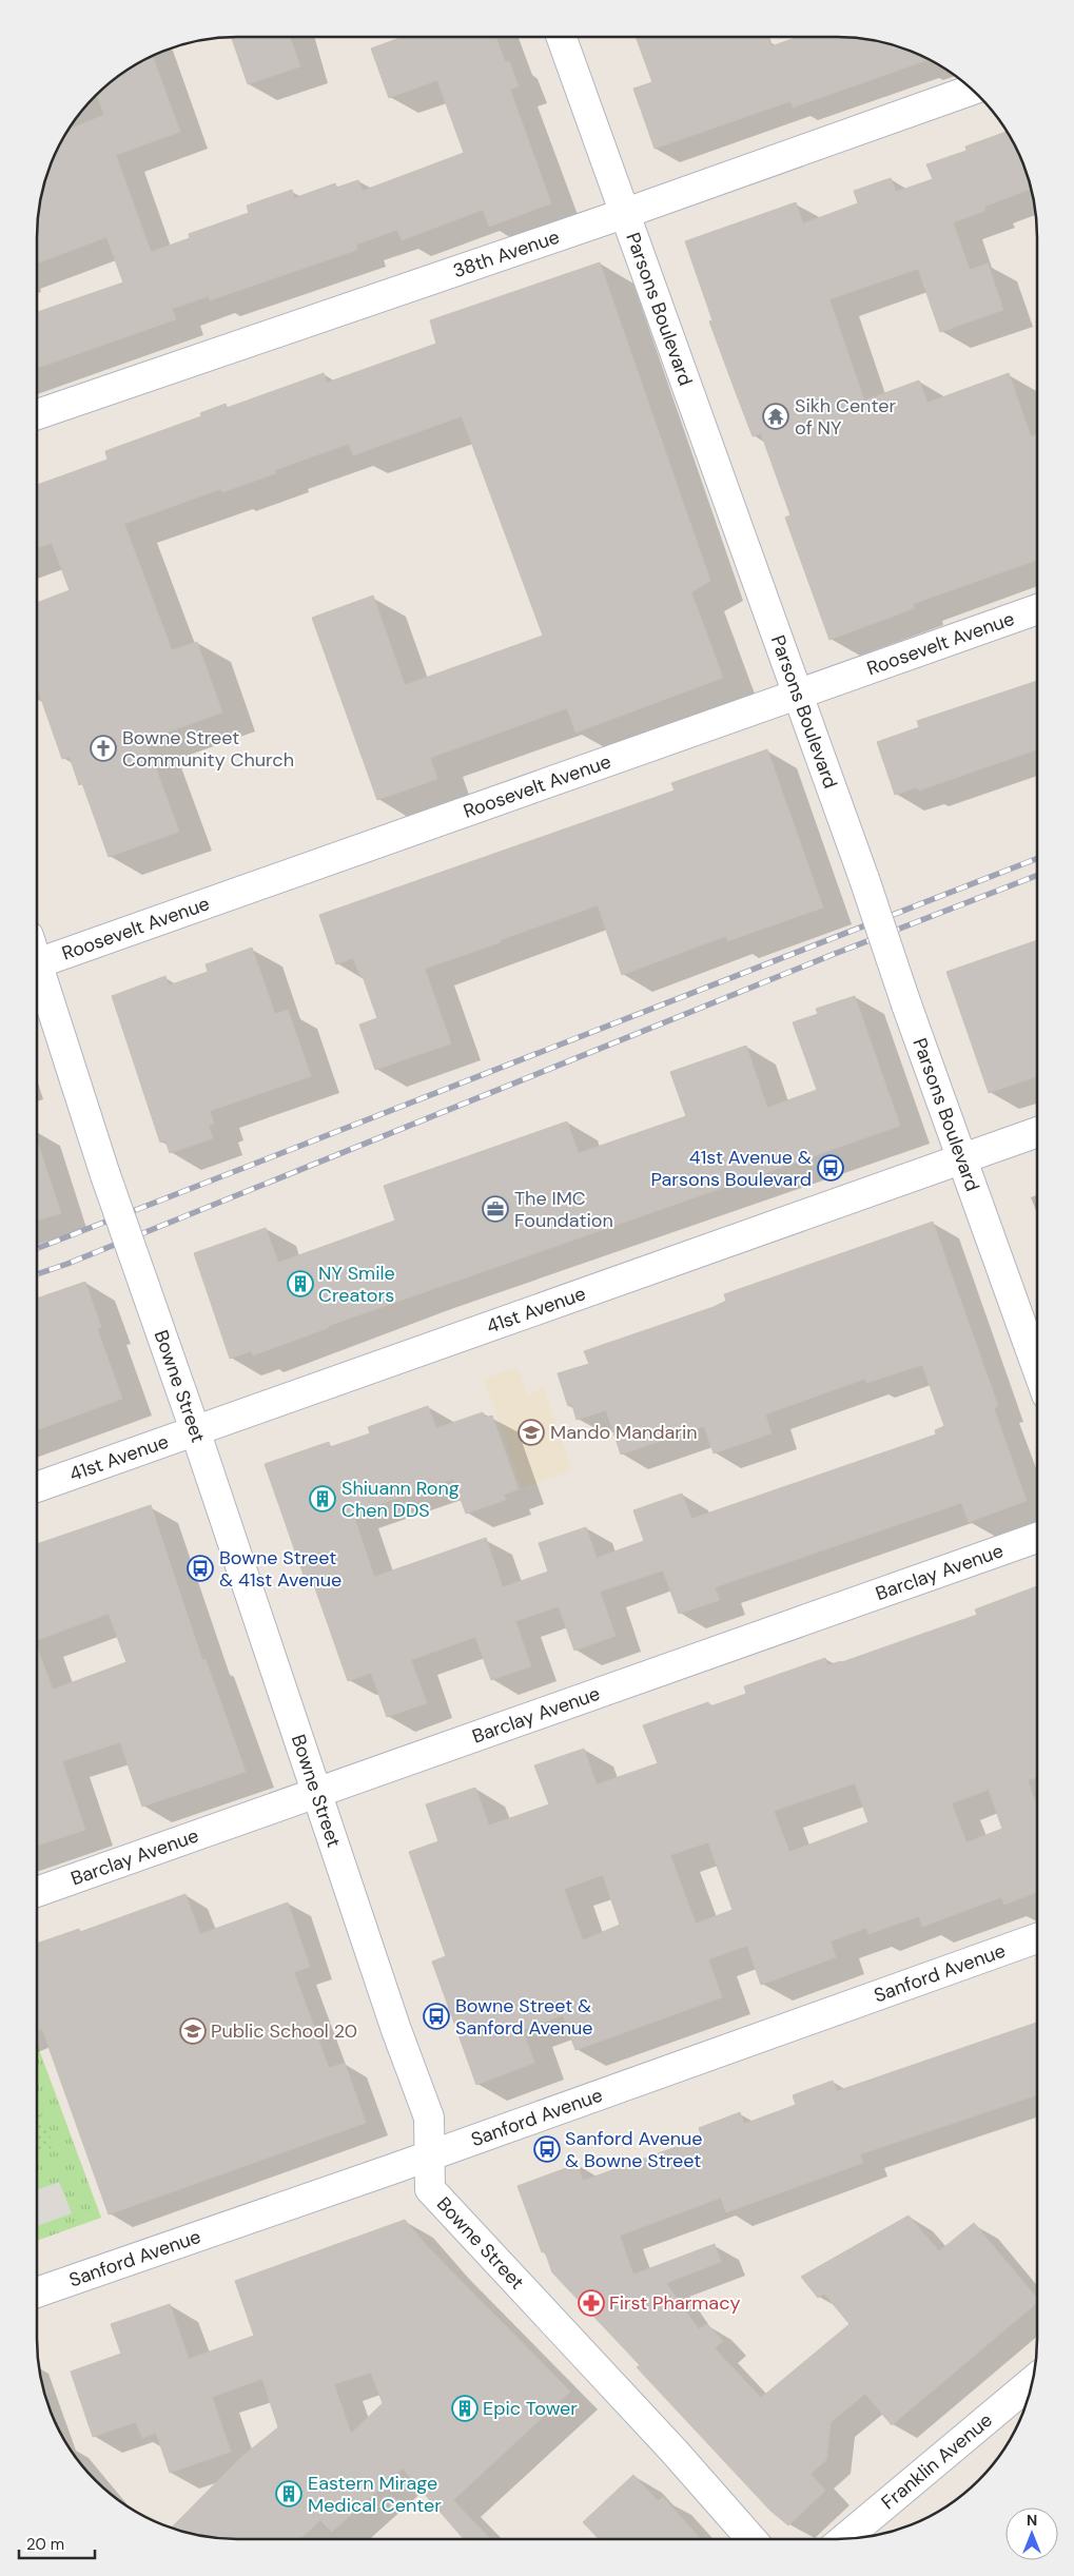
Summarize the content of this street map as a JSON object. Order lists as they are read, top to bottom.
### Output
{
  "streets": {
    "street": [
      "38th Avenue",
      "Parsons Boulevard",
      "Roosevelt Avenue",
      "41st Avenue",
      "Bowne Street",
      "Barclay Avenue",
      "Sanford Avenue",
      "Franklin Avenue"
    ]
  },
  "crossings": [
    ["38th Avenue", "Parsons Boulevard"],
    ["Parsons Boulevard", "Roosevelt Avenue"],
    ["Parsons Boulevard", "41st Avenue"],
    ["41st Avenue", "Bowne Street"],
    ["Bowne Street", "Barclay Avenue"],
    ["Bowne Street", "Sanford Avenue"]
  ],
  "places": {
    "temple": ["Sikh Center of NY"],
    "church": ["Bowne Street Community Church"],
    "bus stop": [
      "41st Avenue & Parsons Boulevard",
      "Bowne Street & 41st Avenue",
      "Bowne Street & Sanford Avenue",
      "Sanford Avenue & Bowne Street"
    ],
    "office": ["The IMC Foundation"],
    "building": [
      "NY Smile Creators",
      "Shiuann Rong Chen DDS",
      "Epic Tower",
      "Eastern Mirage Medical Center"
    ],
    "school or university": ["Mando Mandarin", "Public School 20"],
    "pharmacy": ["First Pharmacy"]
  },
  "scale_bar": "20 m",
  "north": "top"
}
